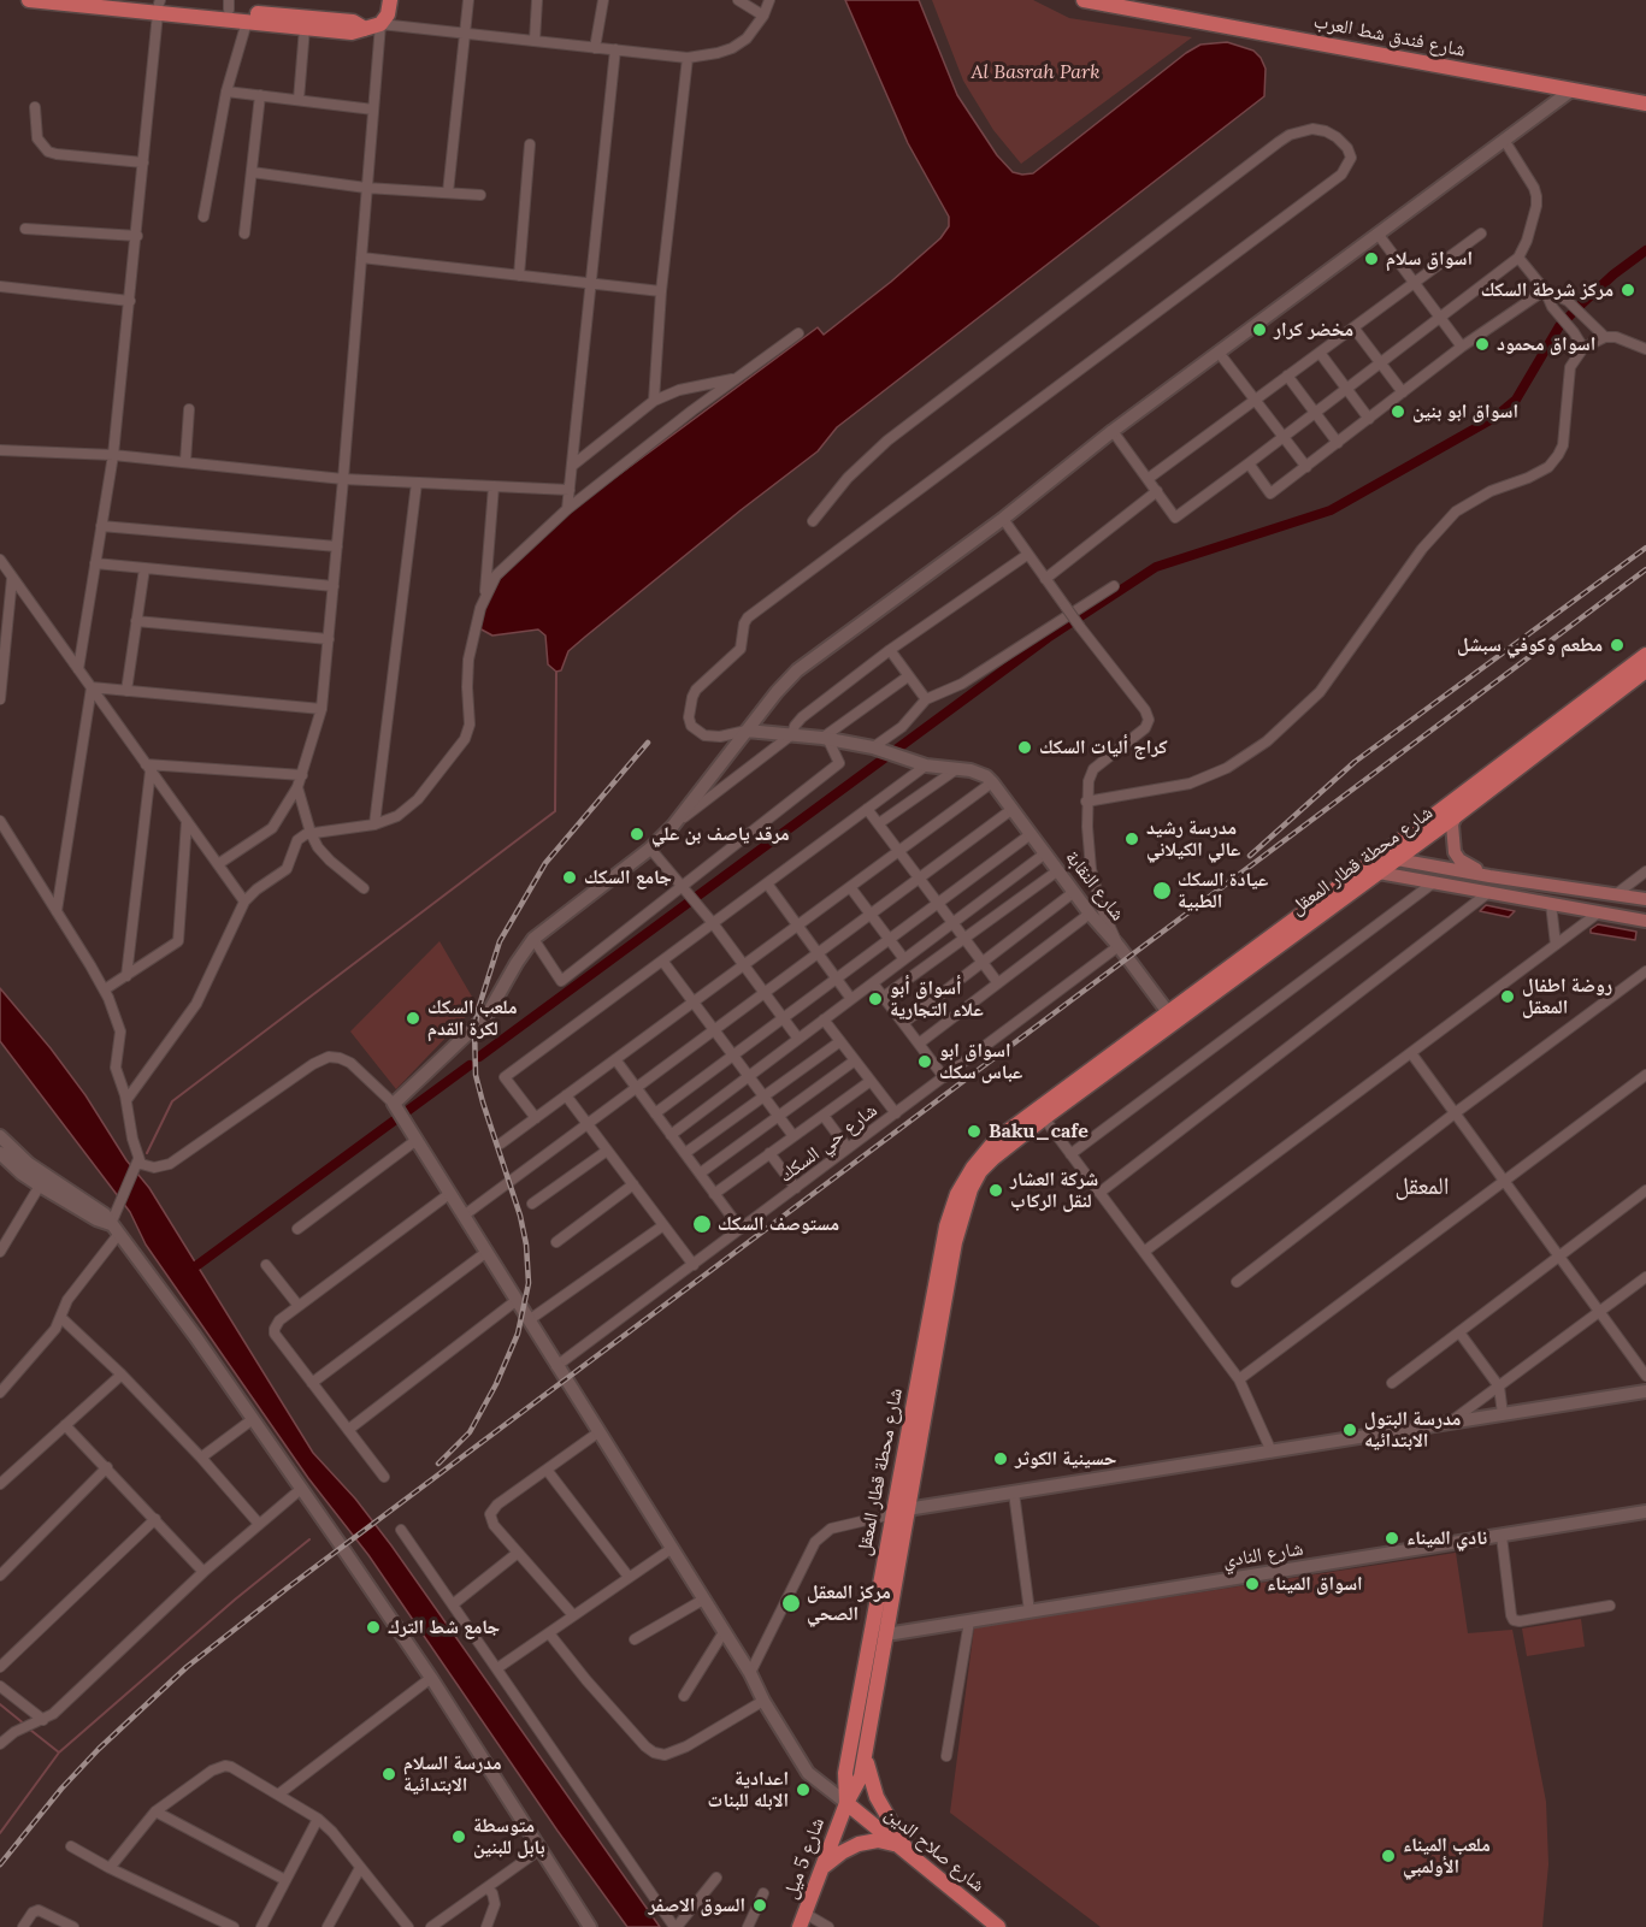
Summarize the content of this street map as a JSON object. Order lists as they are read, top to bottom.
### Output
{
  "streets": {
    "main road": [
      "شارع فندق شط العرب",
      "شارع محطة قطار المعقل",
      "شارع صلاح الدين",
      "شارع 5 ميل"
    ],
    "street": ["شارع النقابة", "شارع حي السكك", "شارع النادي"]
  },
  "crossings": [
    ["شارع محطة قطار المعقل", "شارع النقابة"],
    ["شارع محطة قطار المعقل", "شارع النادي"],
    ["شارع محطة قطار المعقل", "شارع صلاح الدين"],
    ["شارع محطة قطار المعقل", "شارع 5 ميل"],
    ["شارع النقابة", "شارع حي السكك"],
    ["شارع صلاح الدين", "شارع 5 ميل"]
  ],
  "districts": ["المعقل"],
  "parks": ["Al Basrah Park"],
  "places": [
    "اسواق سلام",
    "مركز شرطة السكك",
    "مخضر كرار",
    "اسواق محمود",
    "اسواق ابو بنين",
    "مطعم وكوفي سبشل",
    "كراج أليات السكك",
    "مرقد ياصف بن علي",
    "مدرسة رشيد عالي الكيلاني",
    "جامع السكك",
    "عيادة السكك الطبية",
    "روضة اطفال المعقل",
    "أسواق أبو علاء التجارية",
    "ملعب السكك لكرة القدم",
    "اسواق ابو عباس سكك",
    "Baku_cafe",
    "شركة العشار لنقل الركاب",
    "مستوصف السكك",
    "مدرسة البتول الابتدائيه",
    "حسينية الكوثر",
    "نادي الميناء",
    "اسواق الميناء",
    "مركز المعقل الصحي",
    "جامع شط الترك",
    "مدرسة السلام الابتدائية",
    "اعدادية الابله للبنات",
    "متوسطة بابل للبنين",
    "ملعب الميناء الأولمبي",
    "السوق الاصفر"
  ]
}
